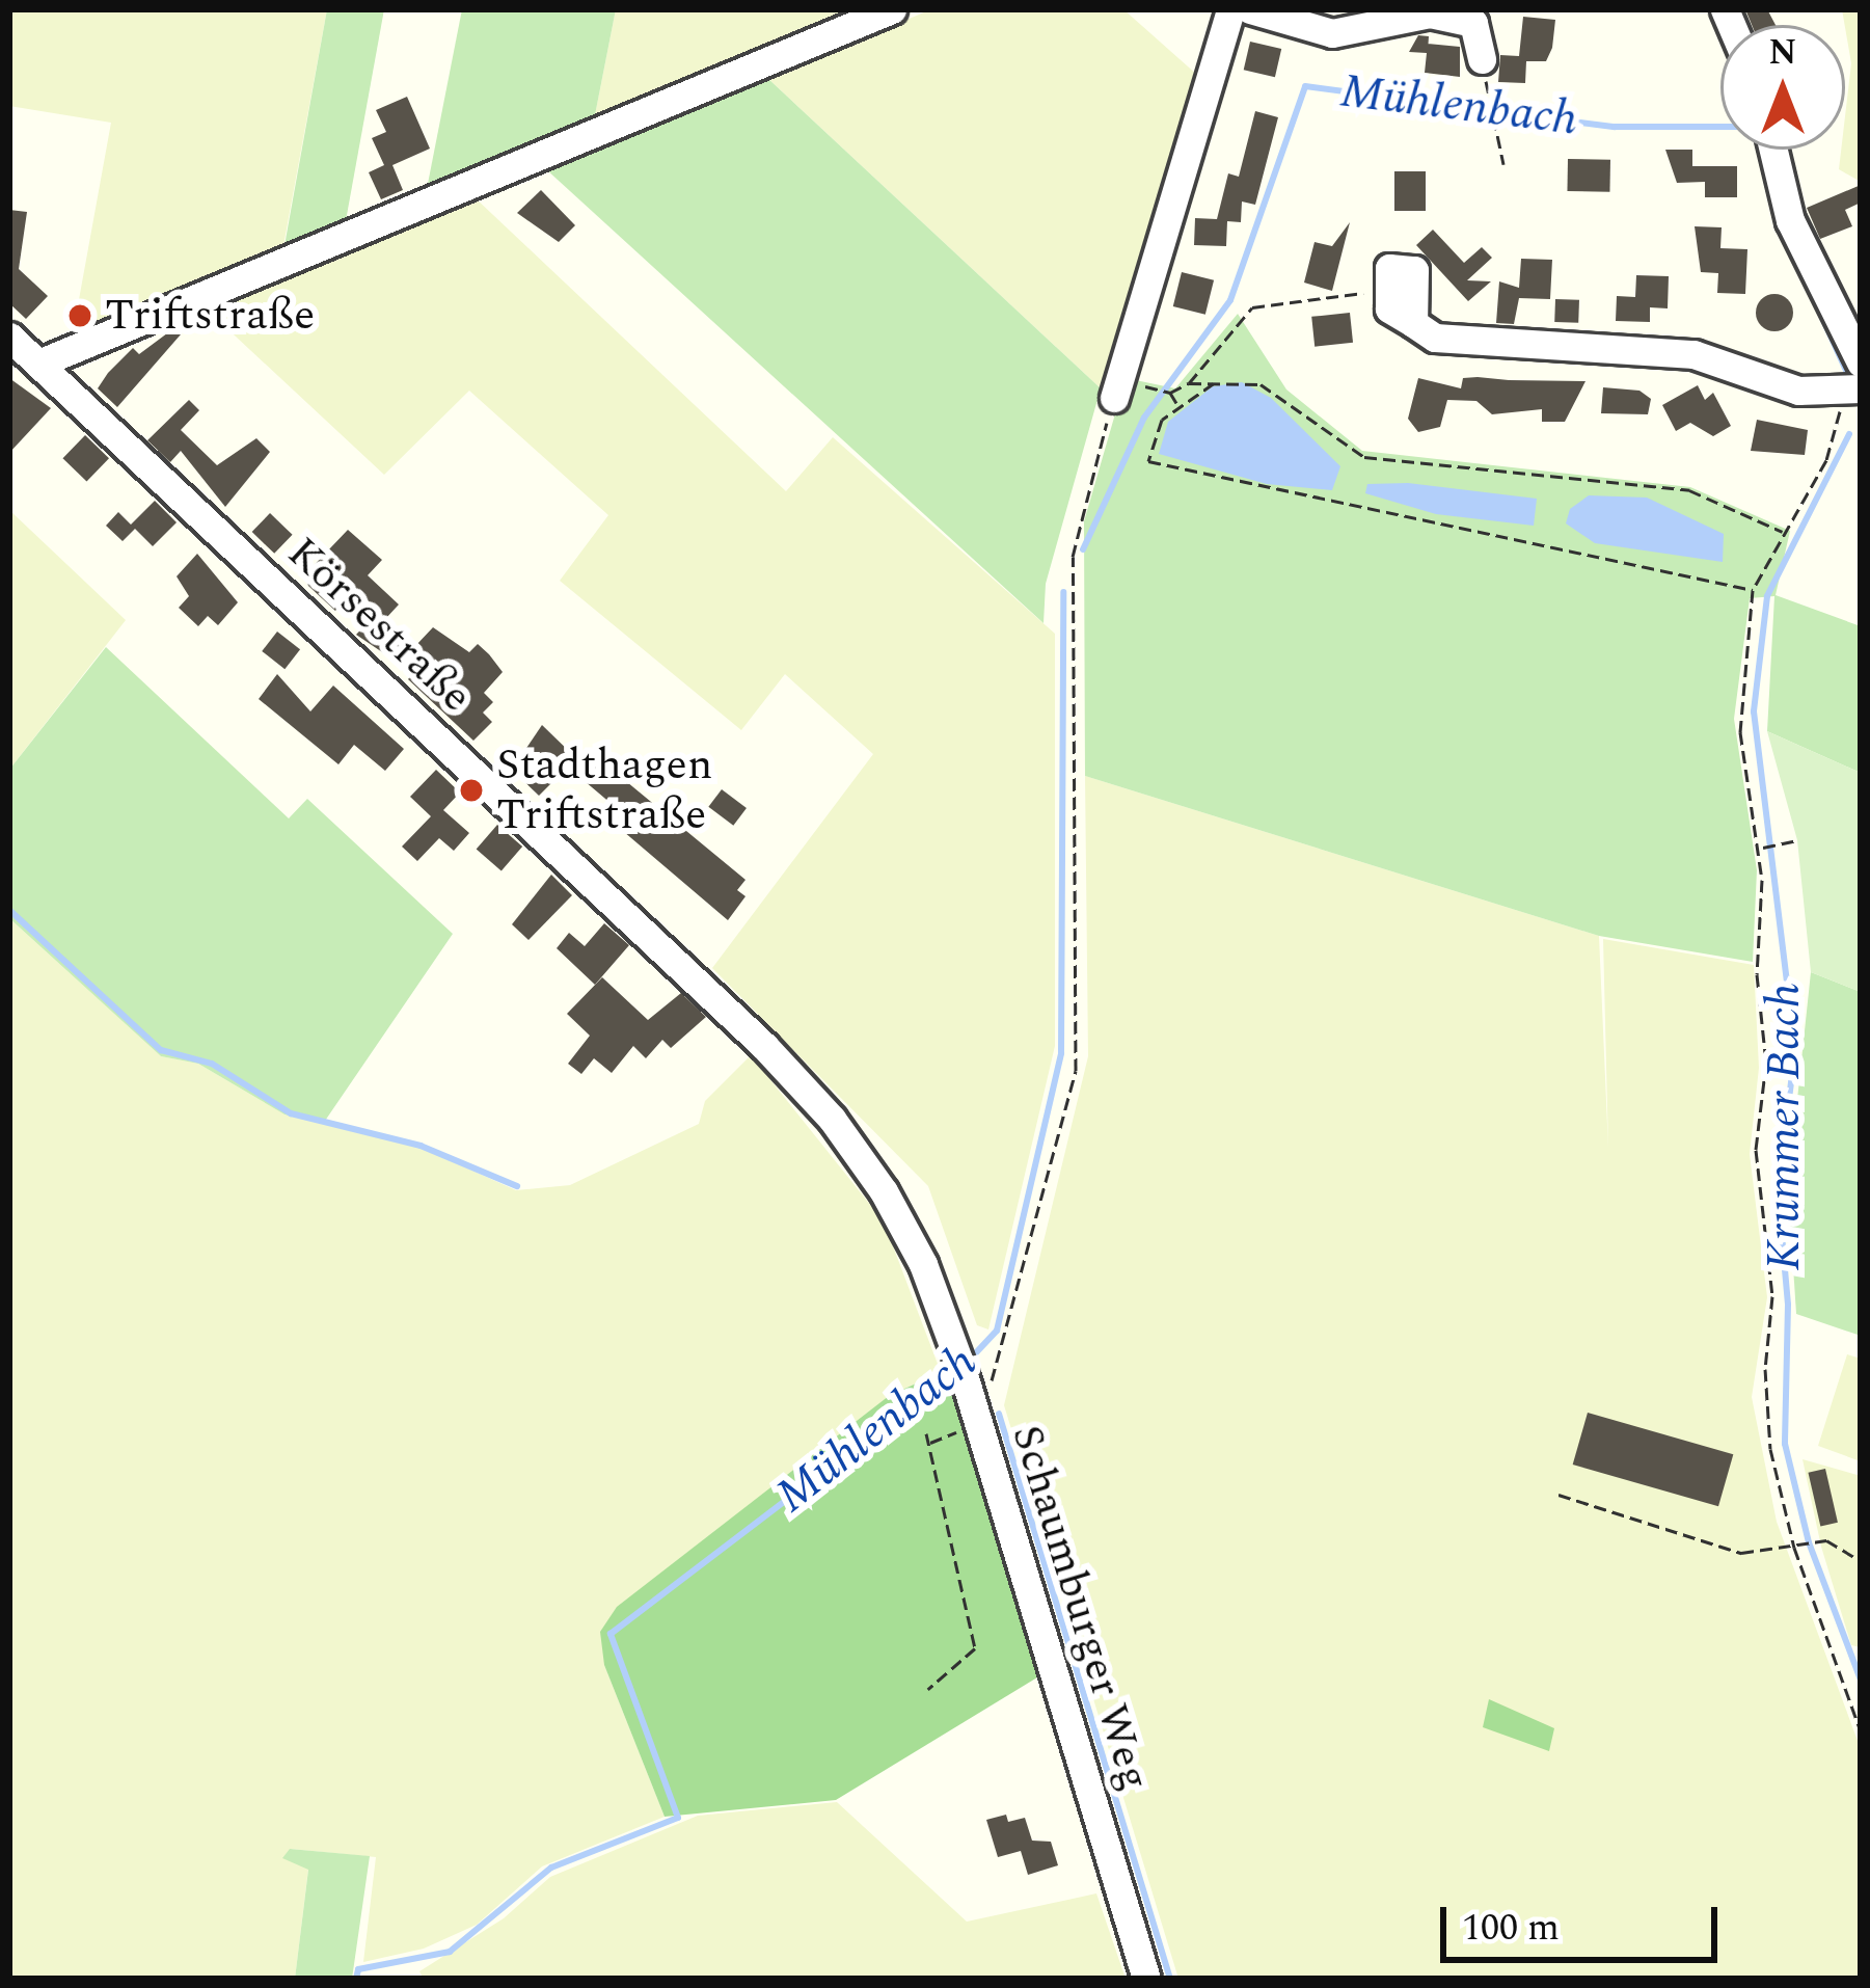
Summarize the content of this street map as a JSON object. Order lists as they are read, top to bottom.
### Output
{
  "streets": {
    "street": ["Körsestraße", "Schaumburger Weg"]
  },
  "crossings": [
    ["Körsestraße", "Schaumburger Weg"]
  ],
  "water": ["Mühlenbach", "Krummer Bach"],
  "places": ["Triftstraße", "Stadthagen Triftstraße"],
  "scale_bar": "100 m",
  "north": "top"
}
